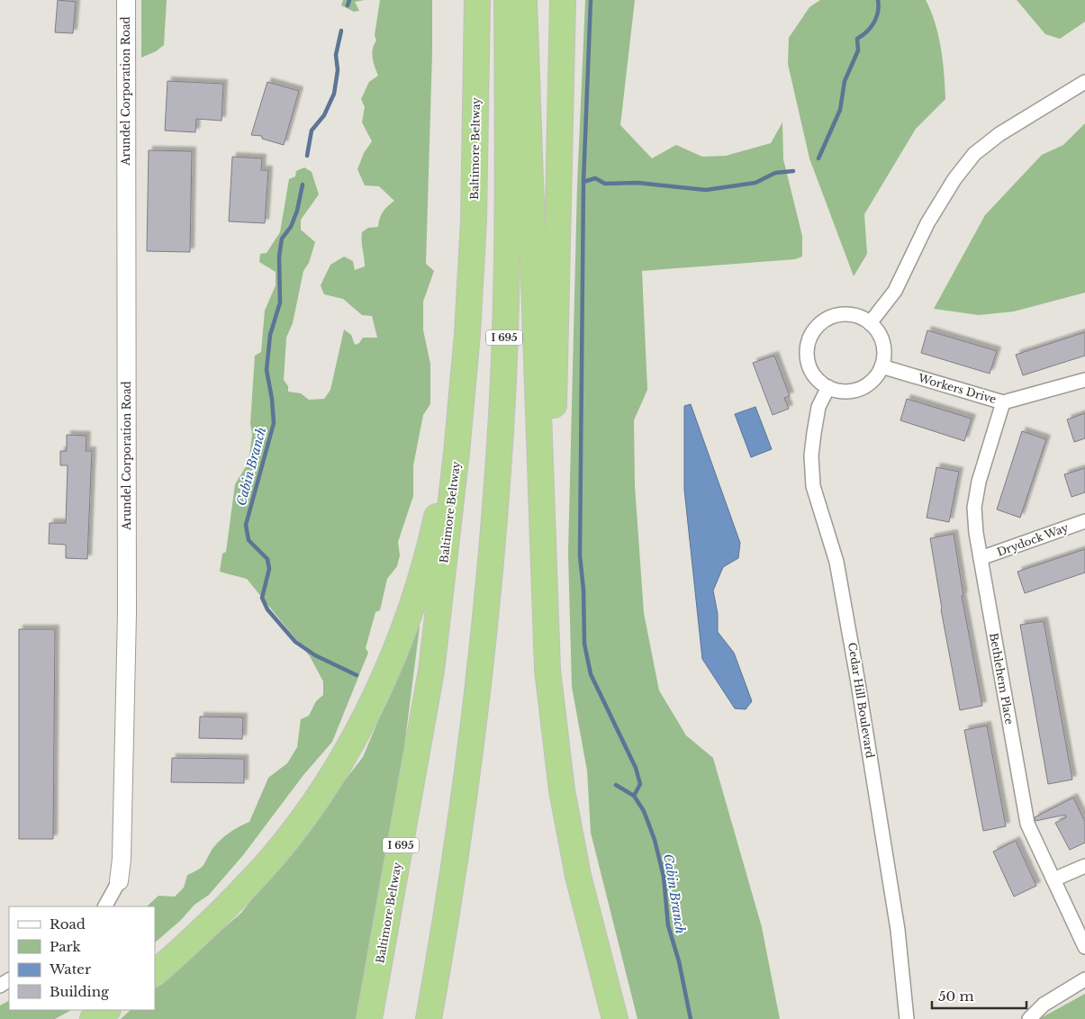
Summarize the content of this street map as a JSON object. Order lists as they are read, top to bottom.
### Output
{
  "streets": {
    "highway": ["Baltimore Beltway", "I 695"],
    "street": [
      "Arundel Corporation Road",
      "Workers Drive",
      "Drydock Way",
      "Bethlehem Place",
      "Cedar Hill Boulevard"
    ]
  },
  "crossings": [
    ["Workers Drive", "Bethlehem Place"],
    ["Workers Drive", "Cedar Hill Boulevard"],
    ["Drydock Way", "Bethlehem Place"]
  ],
  "water": ["Cabin Branch"],
  "legend": [
    "Road",
    "Park",
    "Water",
    "Building"
  ],
  "scale_bar": "50 m"
}
